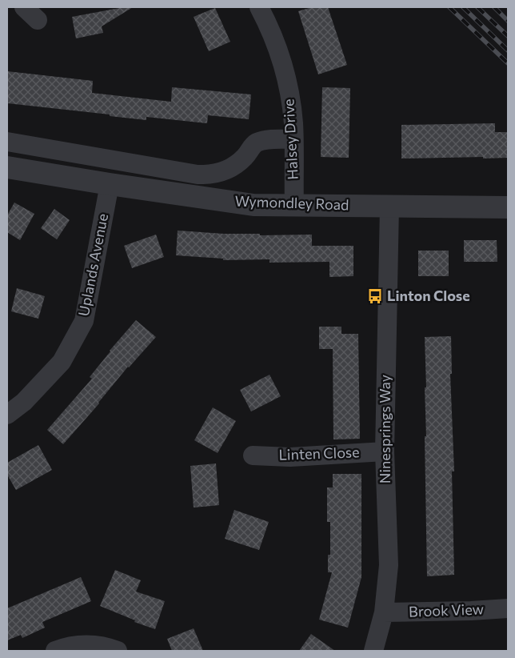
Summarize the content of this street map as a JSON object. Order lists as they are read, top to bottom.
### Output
{
  "streets": {
    "street": [
      "Halsey Drive",
      "Wymondley Road",
      "Uplands Avenue",
      "Ninesprings Way",
      "Linten Close",
      "Brook View"
    ]
  },
  "crossings": [
    ["Halsey Drive", "Wymondley Road"],
    ["Wymondley Road", "Uplands Avenue"],
    ["Wymondley Road", "Ninesprings Way"],
    ["Ninesprings Way", "Linten Close"],
    ["Ninesprings Way", "Brook View"]
  ],
  "places": {
    "bus stop": ["Linton Close"]
  }
}
